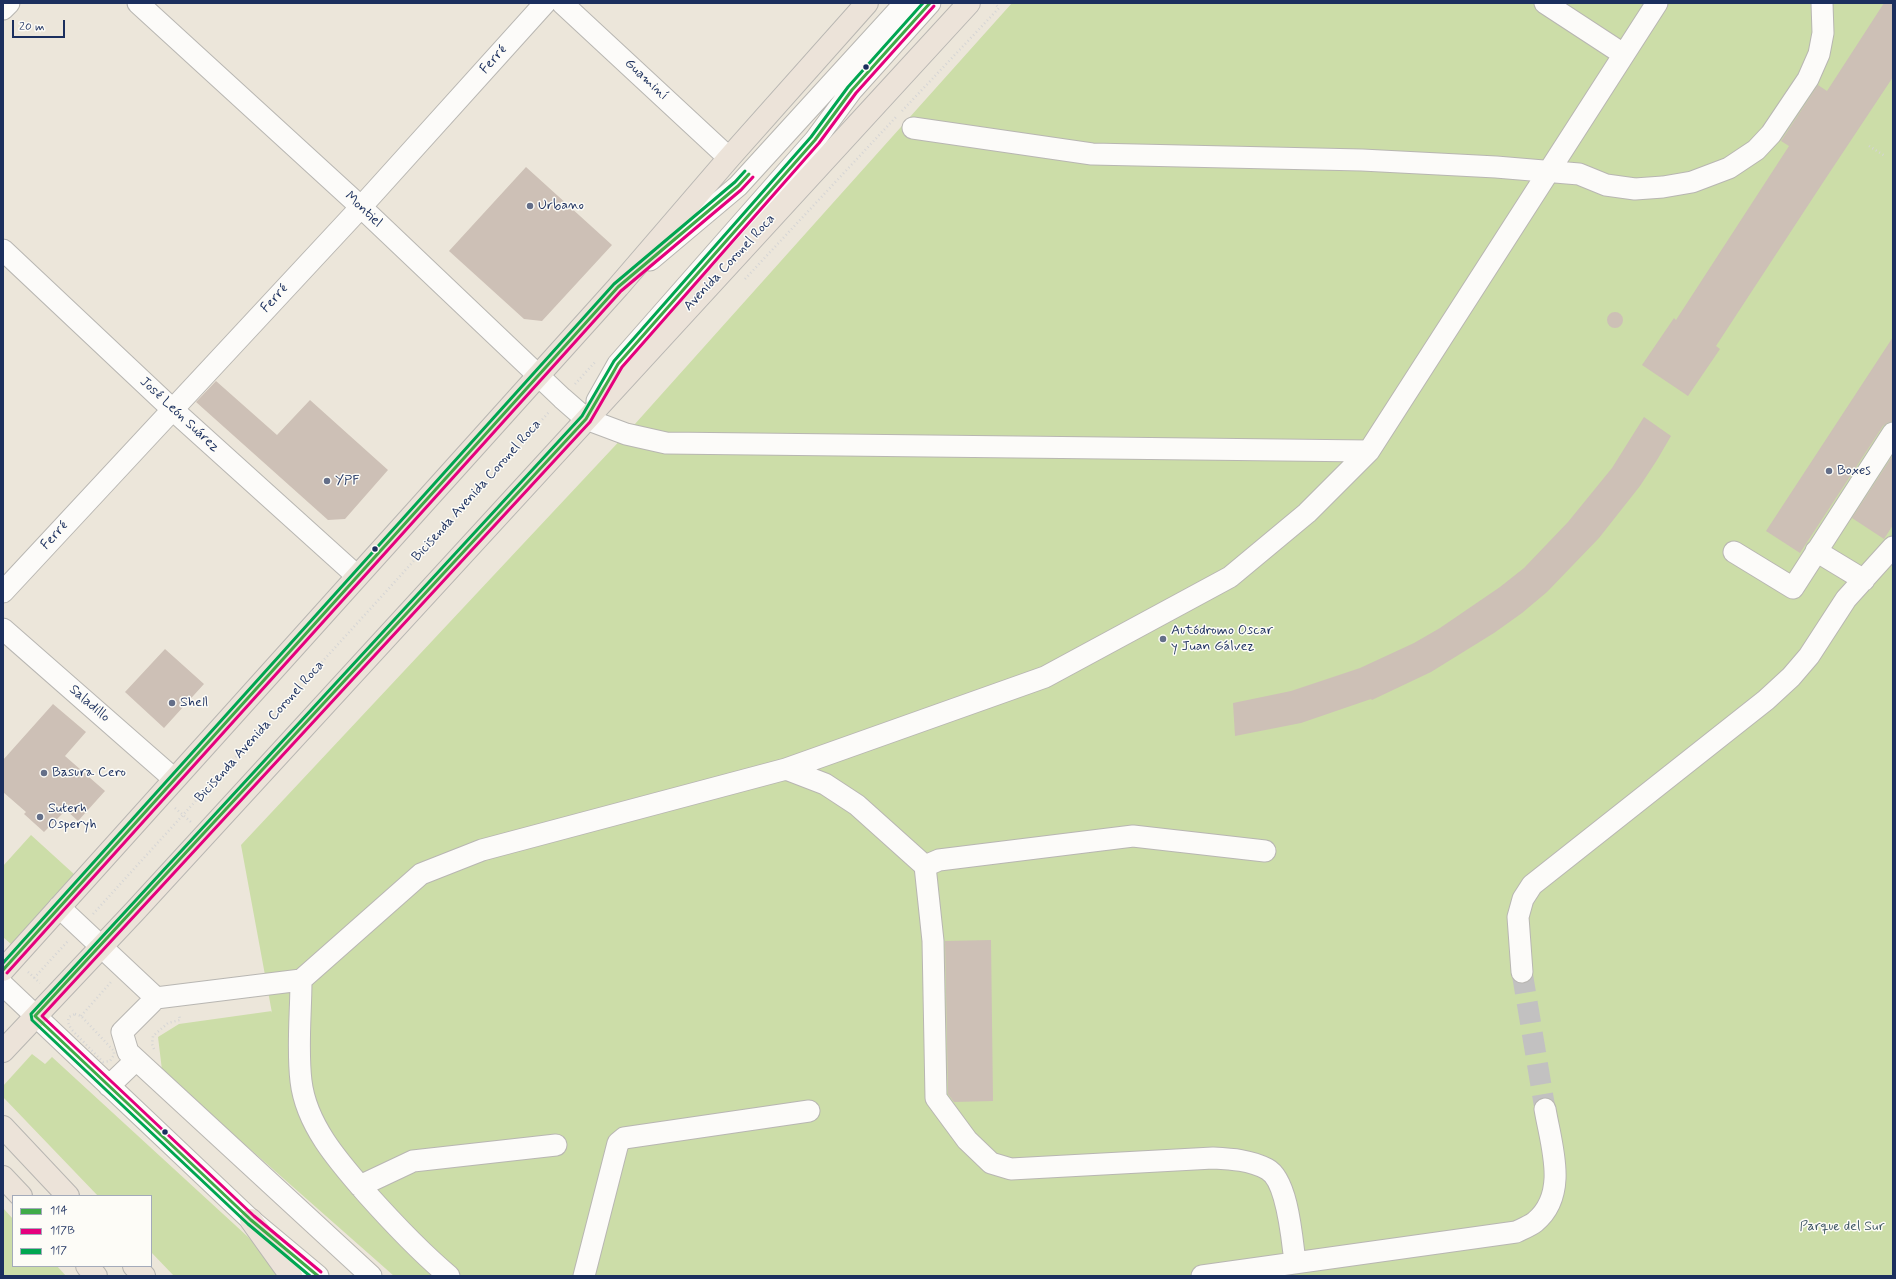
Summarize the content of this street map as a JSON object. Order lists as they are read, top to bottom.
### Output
{
  "streets": {
    "main road": ["Avenida Coronel Roca"],
    "street": [
      "Ferré",
      "Guaminí",
      "Montiel",
      "José León Suárez",
      "Saladillo"
    ],
    "path": ["Bicisenda Avenida Coronel Roca"]
  },
  "crossings": [
    ["Ferré", "Montiel"],
    ["Ferré", "José León Suárez"],
    ["Montiel", "Avenida Coronel Roca"],
    ["Montiel", "Bicisenda Avenida Coronel Roca"]
  ],
  "parks": ["Parque del Sur"],
  "places": [
    "Urbano",
    "Boxes",
    "YPF",
    "Autódromo Oscar y Juan Gálvez",
    "Shell",
    "Basura Cero",
    "Suterh Osperyh"
  ],
  "lines": ["transit line 114", "transit line 117", "transit line 117B"],
  "legend": ["114", "117B", "117"],
  "scale_bar": "20 m"
}
